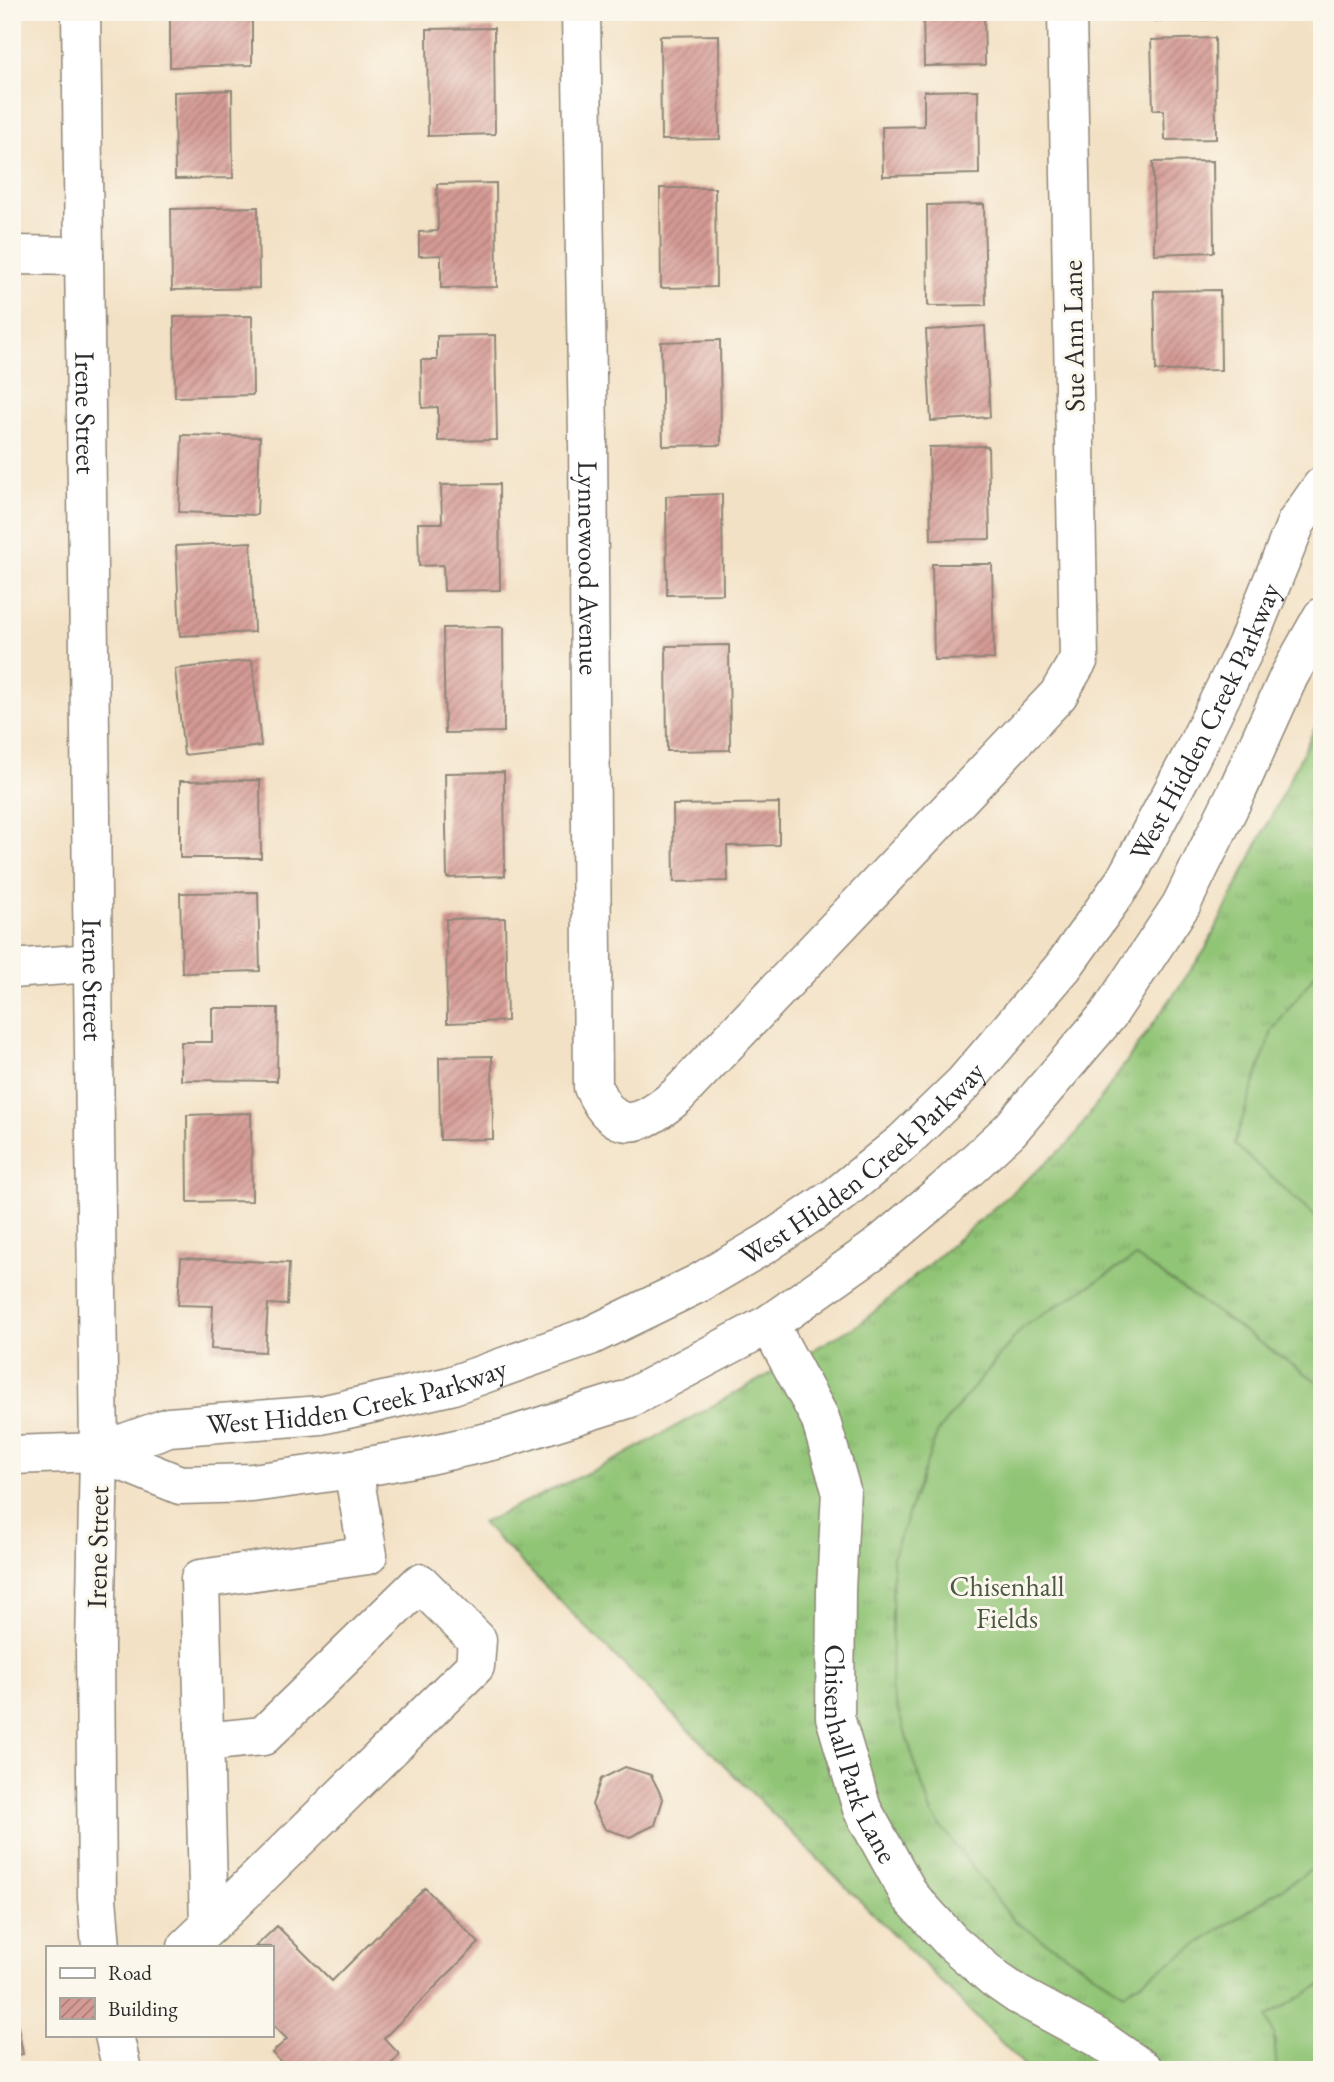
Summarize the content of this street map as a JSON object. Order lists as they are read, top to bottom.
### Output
{
  "streets": {
    "street": [
      "Sue Ann Lane",
      "Irene Street",
      "Lynnewood Avenue",
      "West Hidden Creek Parkway",
      "Chisenhall Park Lane"
    ]
  },
  "crossings": [
    ["Sue Ann Lane", "Lynnewood Avenue"],
    ["Irene Street", "West Hidden Creek Parkway"],
    ["West Hidden Creek Parkway", "Chisenhall Park Lane"]
  ],
  "parks": ["Chisenhall Fields"],
  "legend": ["Road", "Building"]
}
